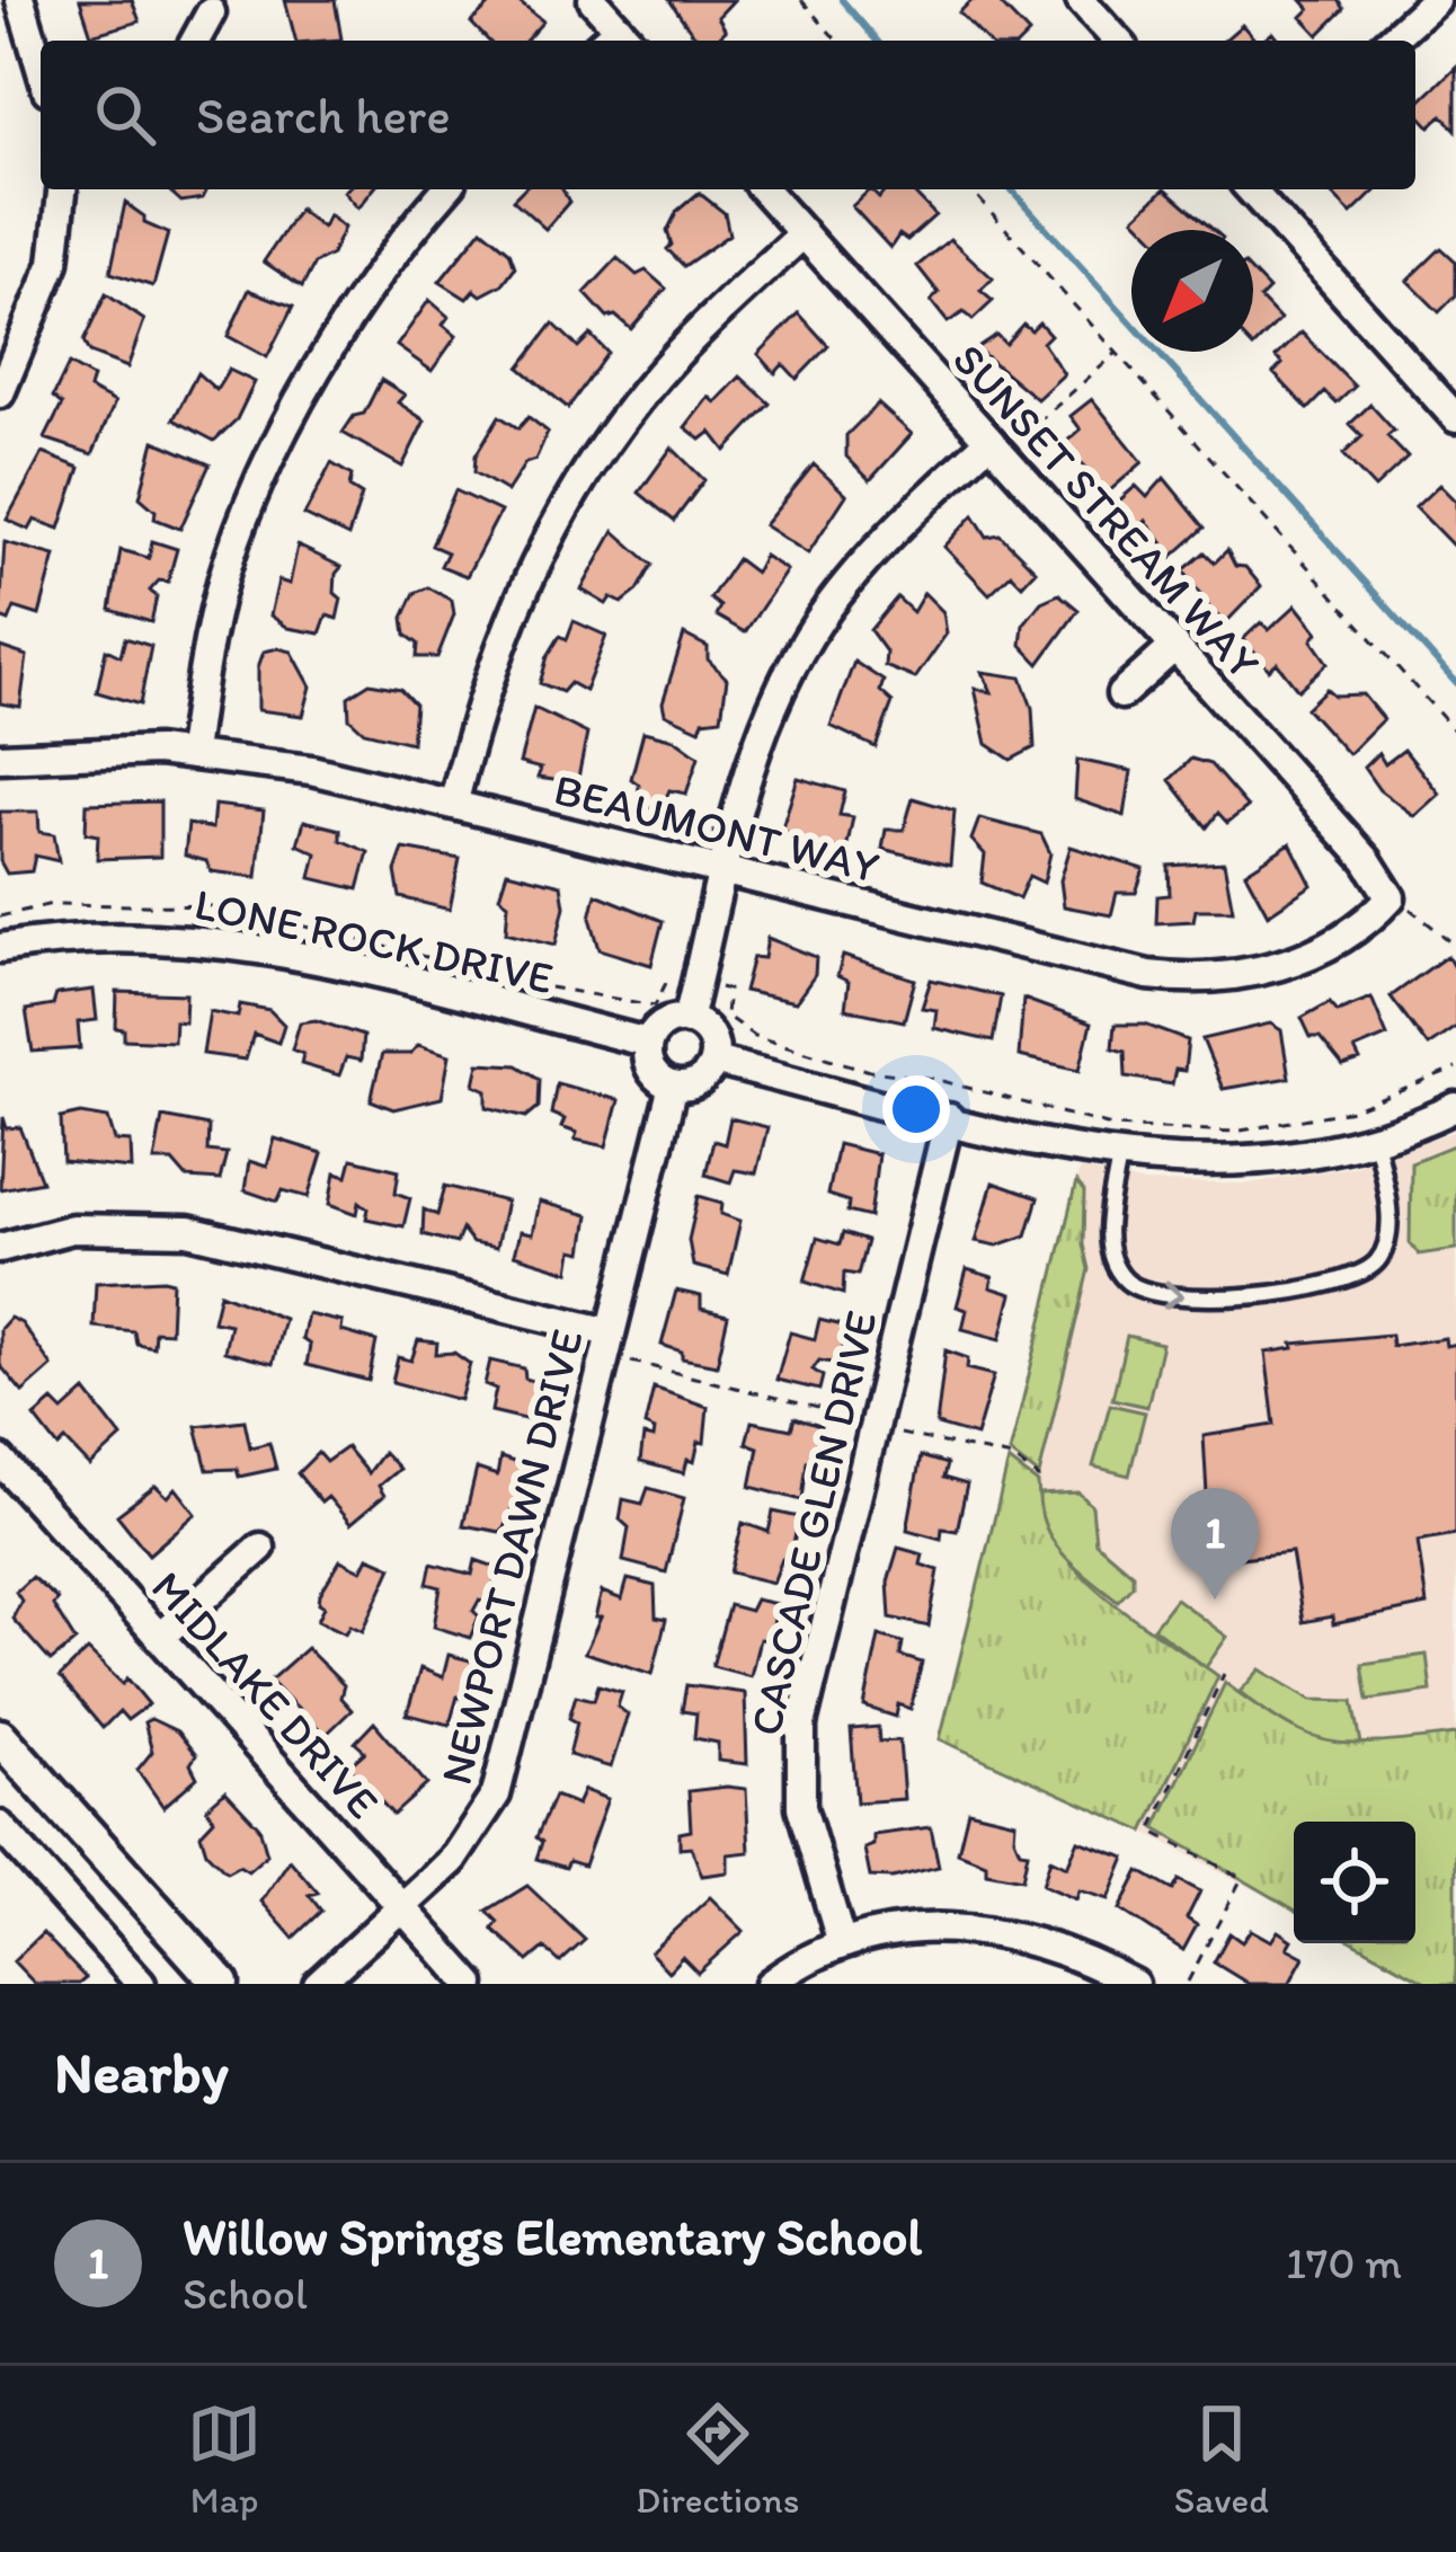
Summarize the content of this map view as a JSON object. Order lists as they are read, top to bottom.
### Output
{
  "streets": {
    "street": [
      "SUNSET STREAM WAY",
      "BEAUMONT WAY",
      "LONE ROCK DRIVE",
      "CASCADE GLEN DRIVE",
      "NEWPORT DAWN DRIVE",
      "MIDLAKE DRIVE"
    ]
  },
  "crossings": [
    ["SUNSET STREAM WAY", "BEAUMONT WAY"],
    ["LONE ROCK DRIVE", "NEWPORT DAWN DRIVE"],
    ["NEWPORT DAWN DRIVE", "MIDLAKE DRIVE"]
  ],
  "north": "bottom left",
  "page": {
    "search": "Search here",
    "pins": "1",
    "heading": "Nearby",
    "list": [
      {
        "mark": "1",
        "name": "Willow Springs Elementary School",
        "note": "School",
        "value": "170 m"
      }
    ],
    "nav": ["Map", "Directions", "Saved"]
  }
}
